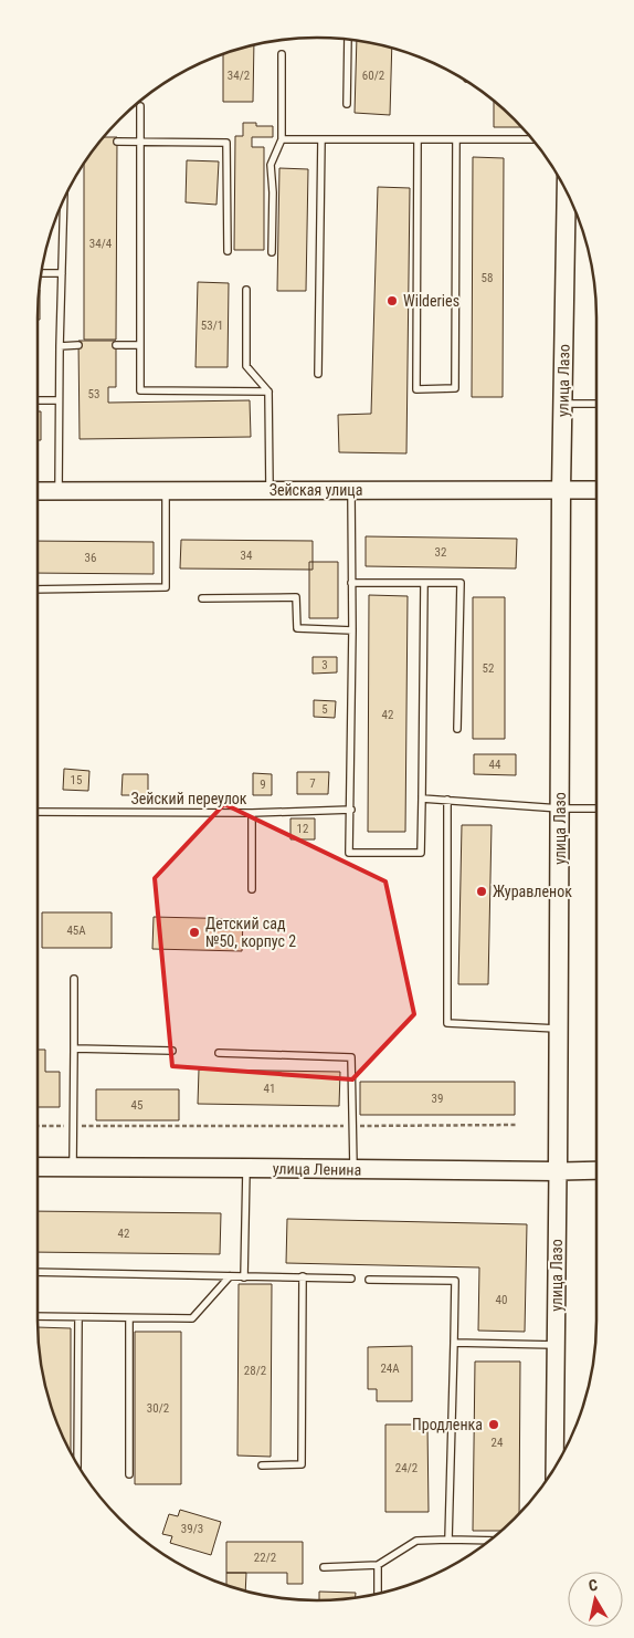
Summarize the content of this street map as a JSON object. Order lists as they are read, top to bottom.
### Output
{
  "streets": {
    "main road": ["улица Лазо", "улица Ленина"],
    "street": ["Зейская улица"],
    "lane": ["Зейский переулок"]
  },
  "crossings": [
    ["улица Лазо", "Зейская улица"],
    ["улица Лазо", "улица Ленина"]
  ],
  "places": [
    "Wilderies",
    "Журавленок",
    "Детский сад №50, корпус 2",
    "Продленка"
  ],
  "house_numbers": [
    "34/2",
    "60/2",
    "34/4",
    "58",
    "53/1",
    "53",
    "32",
    "34",
    "36",
    "3",
    "52",
    "5",
    "42",
    "44",
    "15",
    "7",
    "9",
    "12",
    "45А",
    "41",
    "39",
    "45",
    "42",
    "40",
    "24А",
    "28/2",
    "30/2",
    "24",
    "24/2",
    "39/3",
    "22/2"
  ],
  "north": "top"
}
